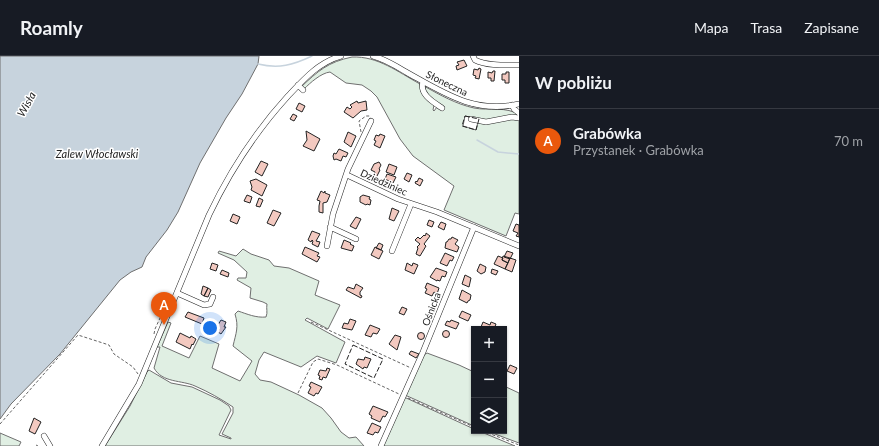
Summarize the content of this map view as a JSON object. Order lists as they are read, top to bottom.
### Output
{
  "streets": {
    "street": ["Słoneczna", "Dziedziniec", "Ośnicka"]
  },
  "water": ["Wisła", "Zalew Włocławski"],
  "page": {
    "header": "Roamly",
    "nav": ["Mapa", "Trasa", "Zapisane"],
    "heading": "W pobliżu",
    "list": [
      {
        "mark": "A",
        "name": "Grabówka",
        "note": "Przystanek · Grabówka",
        "value": "70 m"
      }
    ],
    "pins": "A",
    "map_buttons": ["+", "−"]
  }
}
